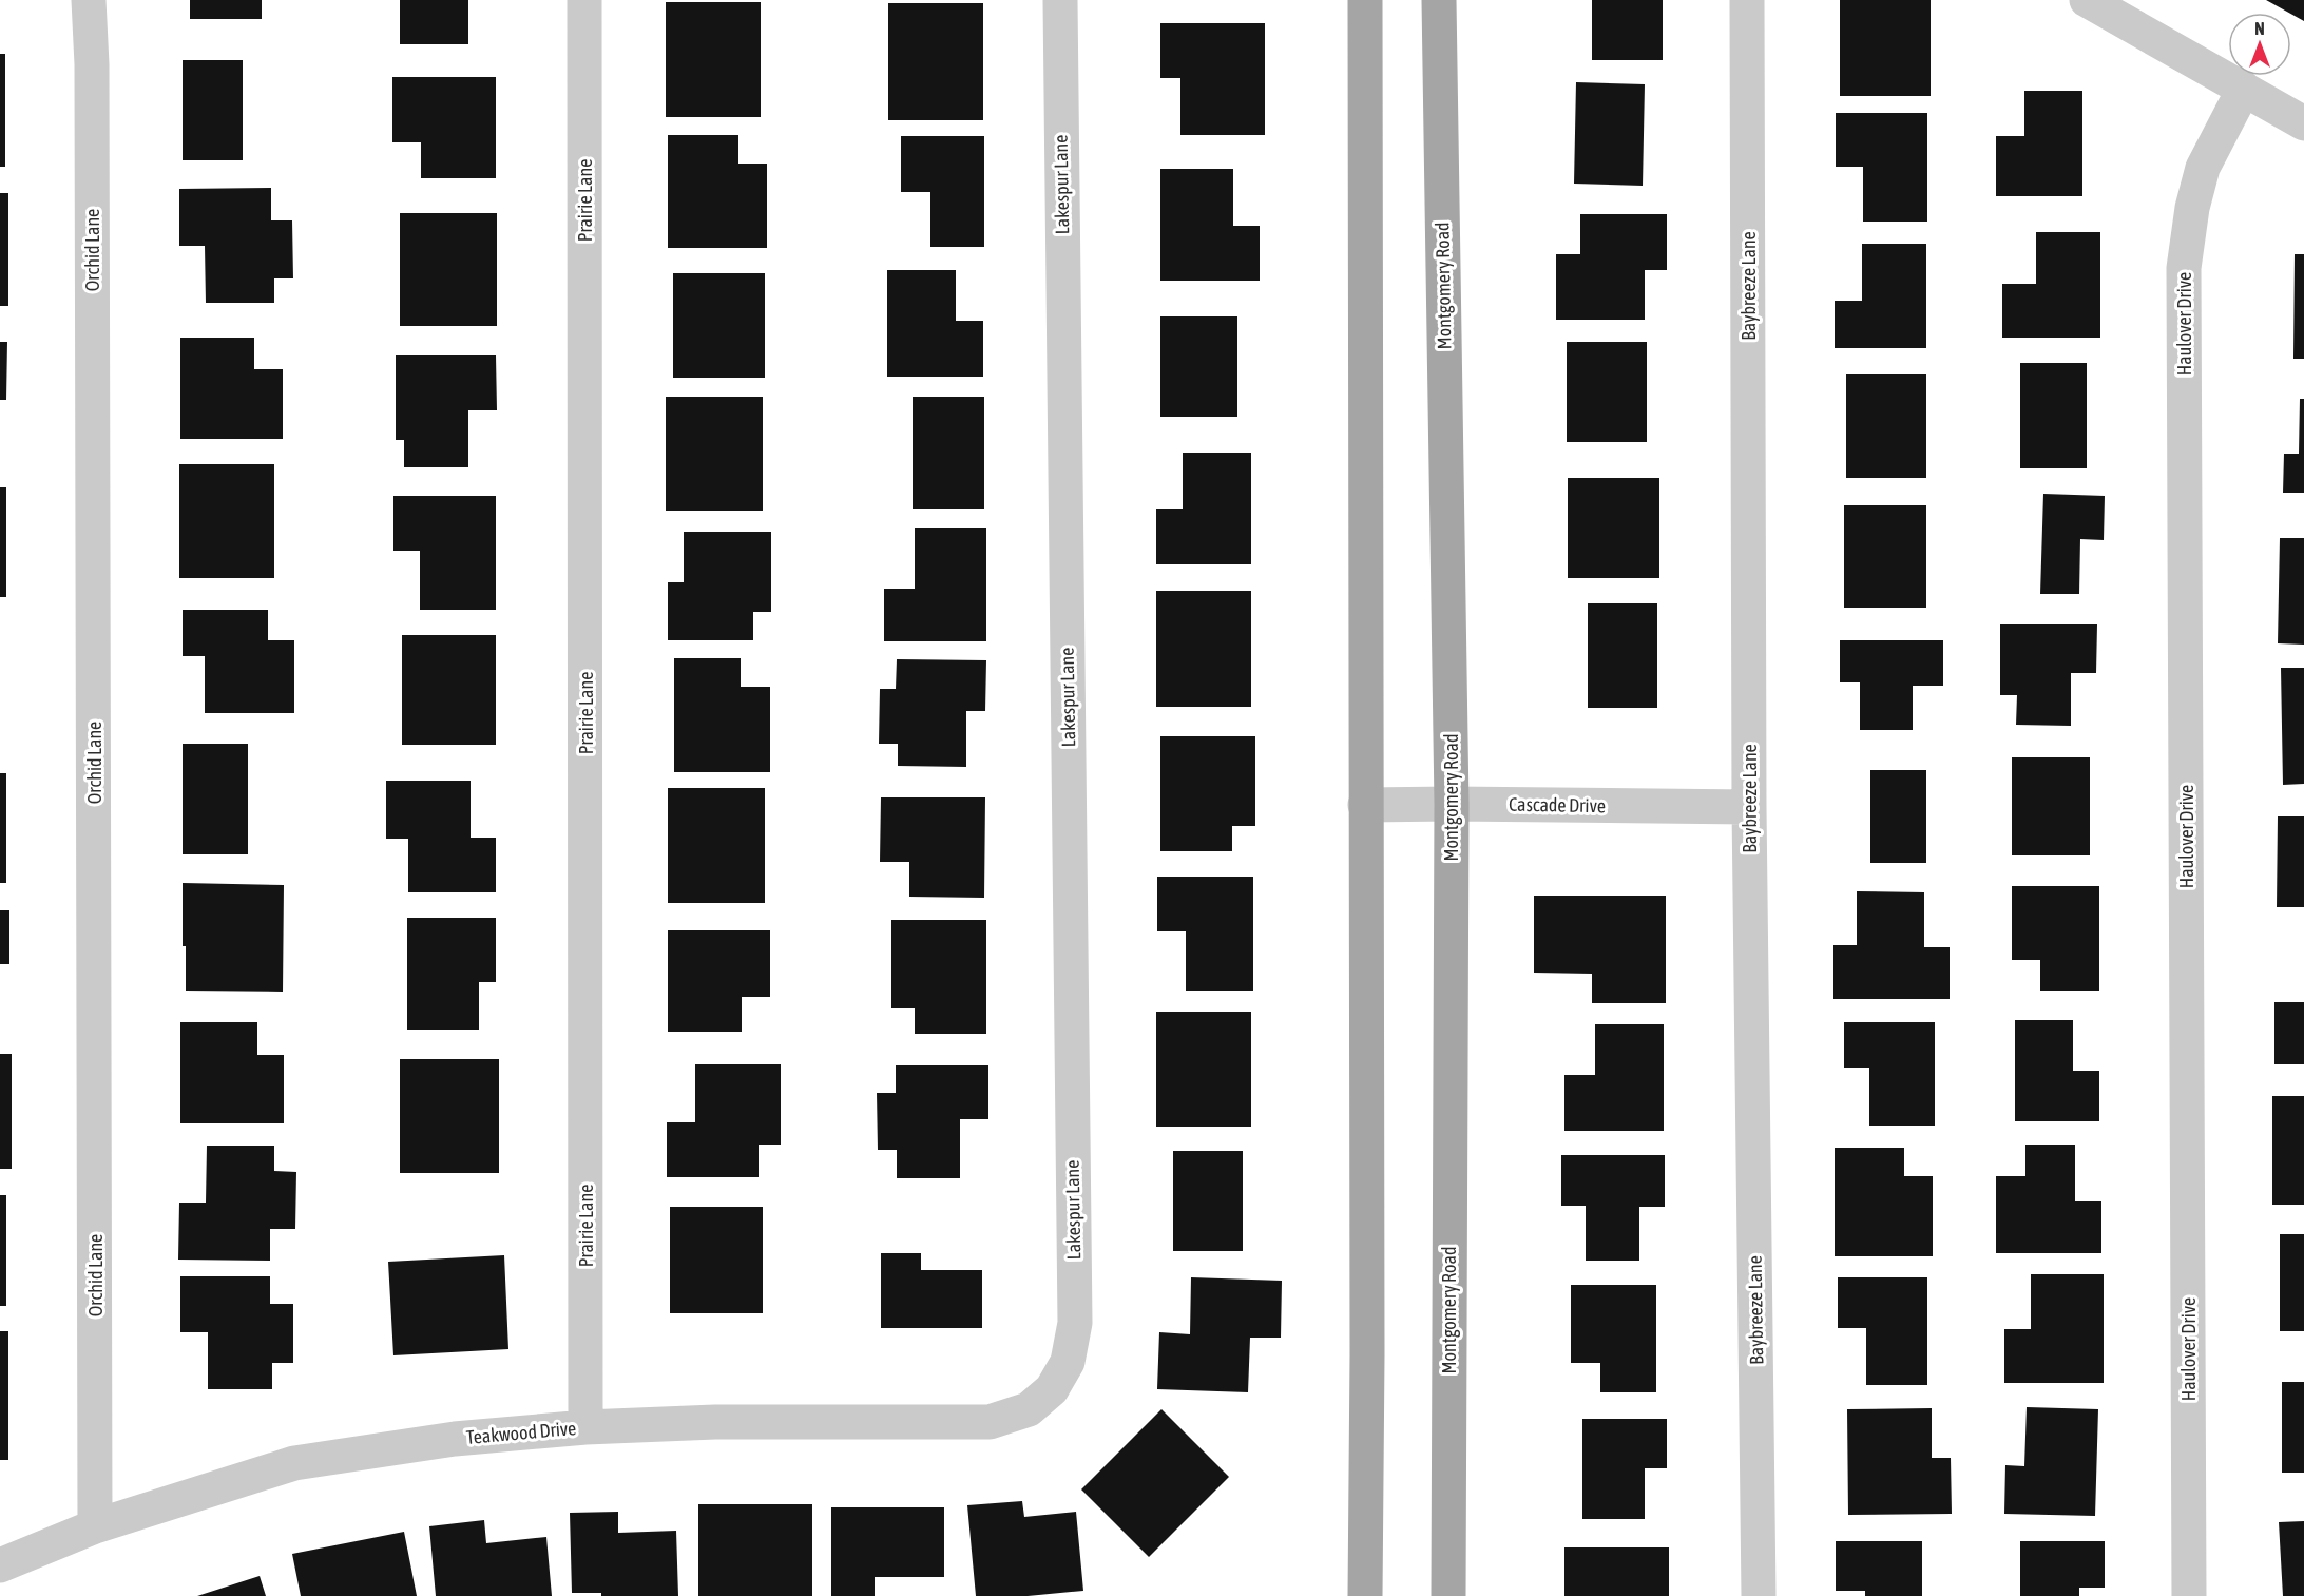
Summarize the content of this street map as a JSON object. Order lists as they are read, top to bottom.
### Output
{
  "streets": {
    "main road": ["Montgomery Road"],
    "street": [
      "Lakespur Lane",
      "Prairie Lane",
      "Orchid Lane",
      "Baybreeze Lane",
      "Haulover Drive",
      "Cascade Drive",
      "Teakwood Drive"
    ]
  },
  "crossings": [
    ["Lakespur Lane", "Teakwood Drive"],
    ["Prairie Lane", "Teakwood Drive"],
    ["Orchid Lane", "Teakwood Drive"],
    ["Montgomery Road", "Cascade Drive"],
    ["Baybreeze Lane", "Cascade Drive"]
  ],
  "north": "top"
}
